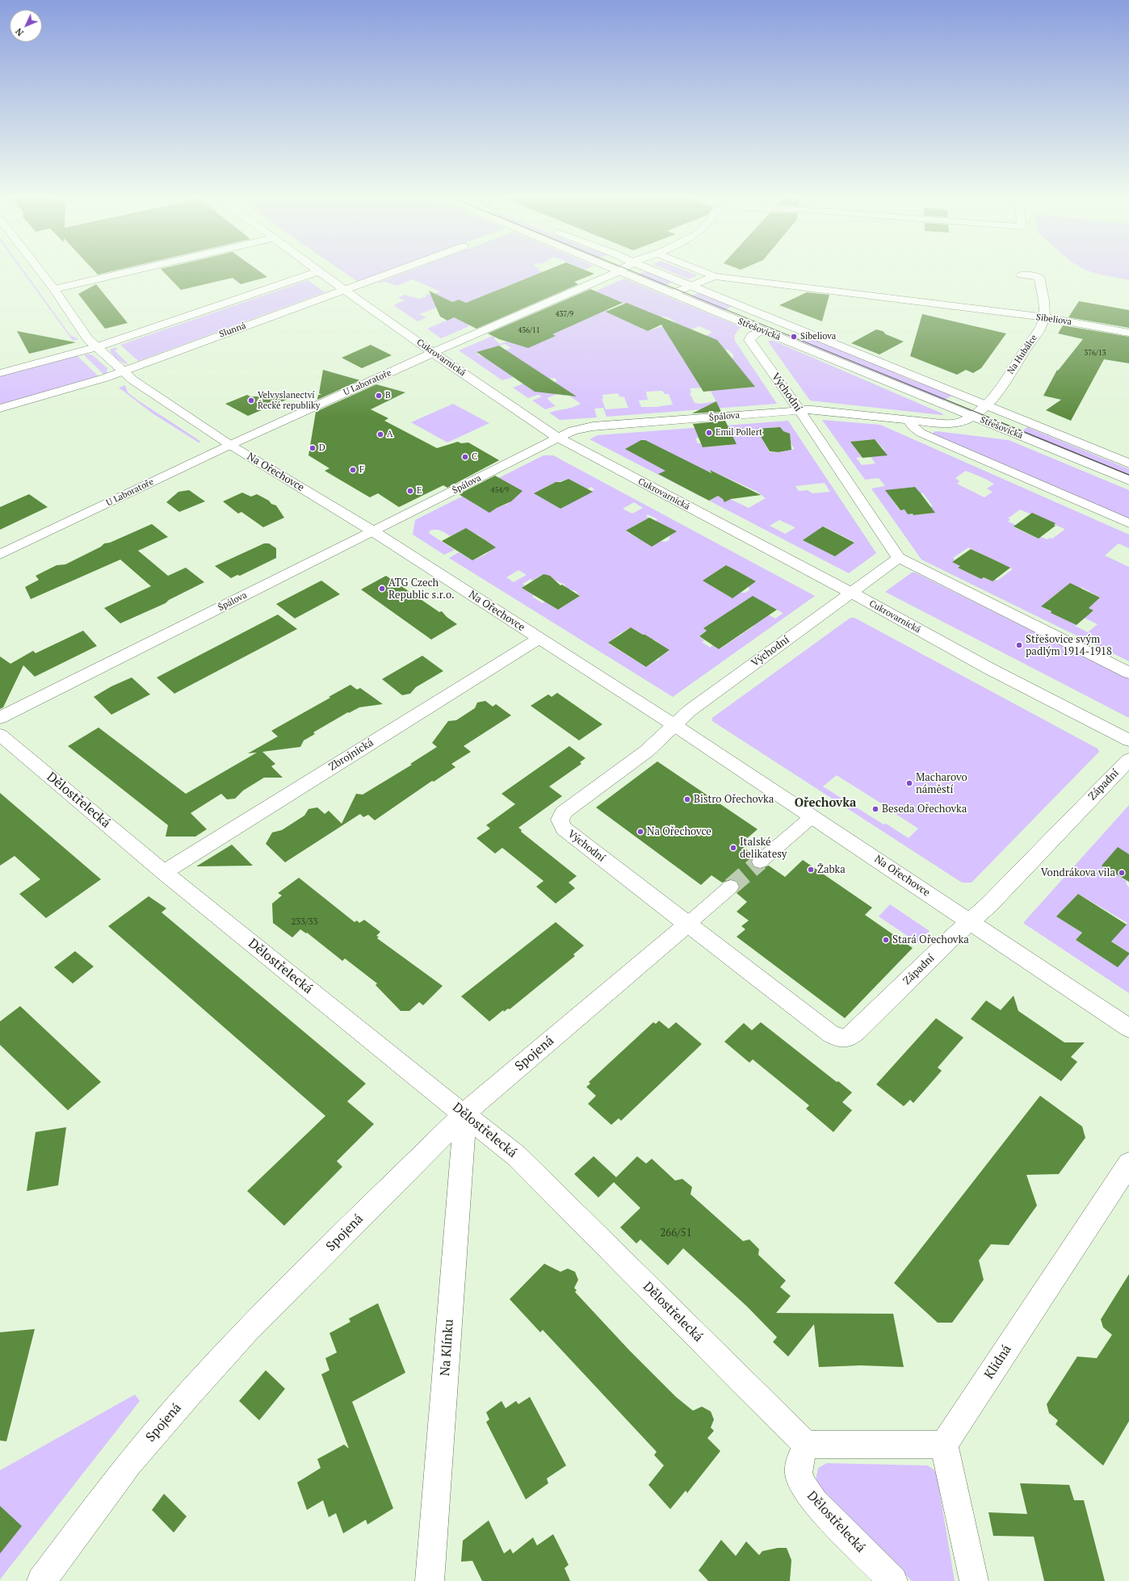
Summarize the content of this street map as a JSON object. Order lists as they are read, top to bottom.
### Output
{
  "streets": {
    "street": [
      "Sibeliova",
      "Střešovická",
      "Slunná",
      "Na Hubálce",
      "Cukrovarnická",
      "U Laboratoře",
      "Východní",
      "Špálova",
      "Na Ořechovce",
      "Zbrojnická",
      "Západní",
      "Dělostřelecká",
      "Spojená",
      "Na Klínku",
      "Klidná"
    ]
  },
  "crossings": [
    ["Sibeliova", "Střešovická"],
    ["Sibeliova", "Na Hubálce"],
    ["Střešovická", "Na Hubálce"],
    ["Střešovická", "Východní"],
    ["Střešovická", "Špálova"],
    ["Slunná", "Cukrovarnická"],
    ["Slunná", "Na Ořechovce"],
    ["Na Hubálce", "Špálova"],
    ["Cukrovarnická", "U Laboratoře"],
    ["Cukrovarnická", "Východní"],
    ["Cukrovarnická", "Špálova"],
    ["U Laboratoře", "Na Ořechovce"],
    ["Východní", "Špálova"],
    ["Východní", "Na Ořechovce"],
    ["Východní", "Západní"],
    ["Východní", "Spojená"],
    ["Špálova", "Na Ořechovce"],
    ["Na Ořechovce", "Zbrojnická"],
    ["Na Ořechovce", "Západní"],
    ["Zbrojnická", "Dělostřelecká"],
    ["Západní", "Spojená"],
    ["Dělostřelecká", "Spojená"],
    ["Dělostřelecká", "Na Klínku"],
    ["Spojená", "Na Klínku"]
  ],
  "districts": ["Ořechovka"],
  "places": [
    "Sibeliova",
    "B",
    "Velvyslanectví Řecké republiky",
    "Emil Pollert",
    "A",
    "D",
    "C",
    "F",
    "E",
    "ATG Czech Republic s.r.o.",
    "Střešovice svým padlým 1914-1918",
    "Macharovo náměstí",
    "Bistro Ořechovka",
    "Beseda Ořechovka",
    "Na Ořechovce",
    "Italské delikatesy",
    "Žabka",
    "Vondrákova vila",
    "Stará Ořechovka"
  ],
  "house_numbers": [
    "437/9",
    "436/11",
    "376/13",
    "454/9",
    "233/33",
    "266/51"
  ],
  "north": "bottom left"
}
